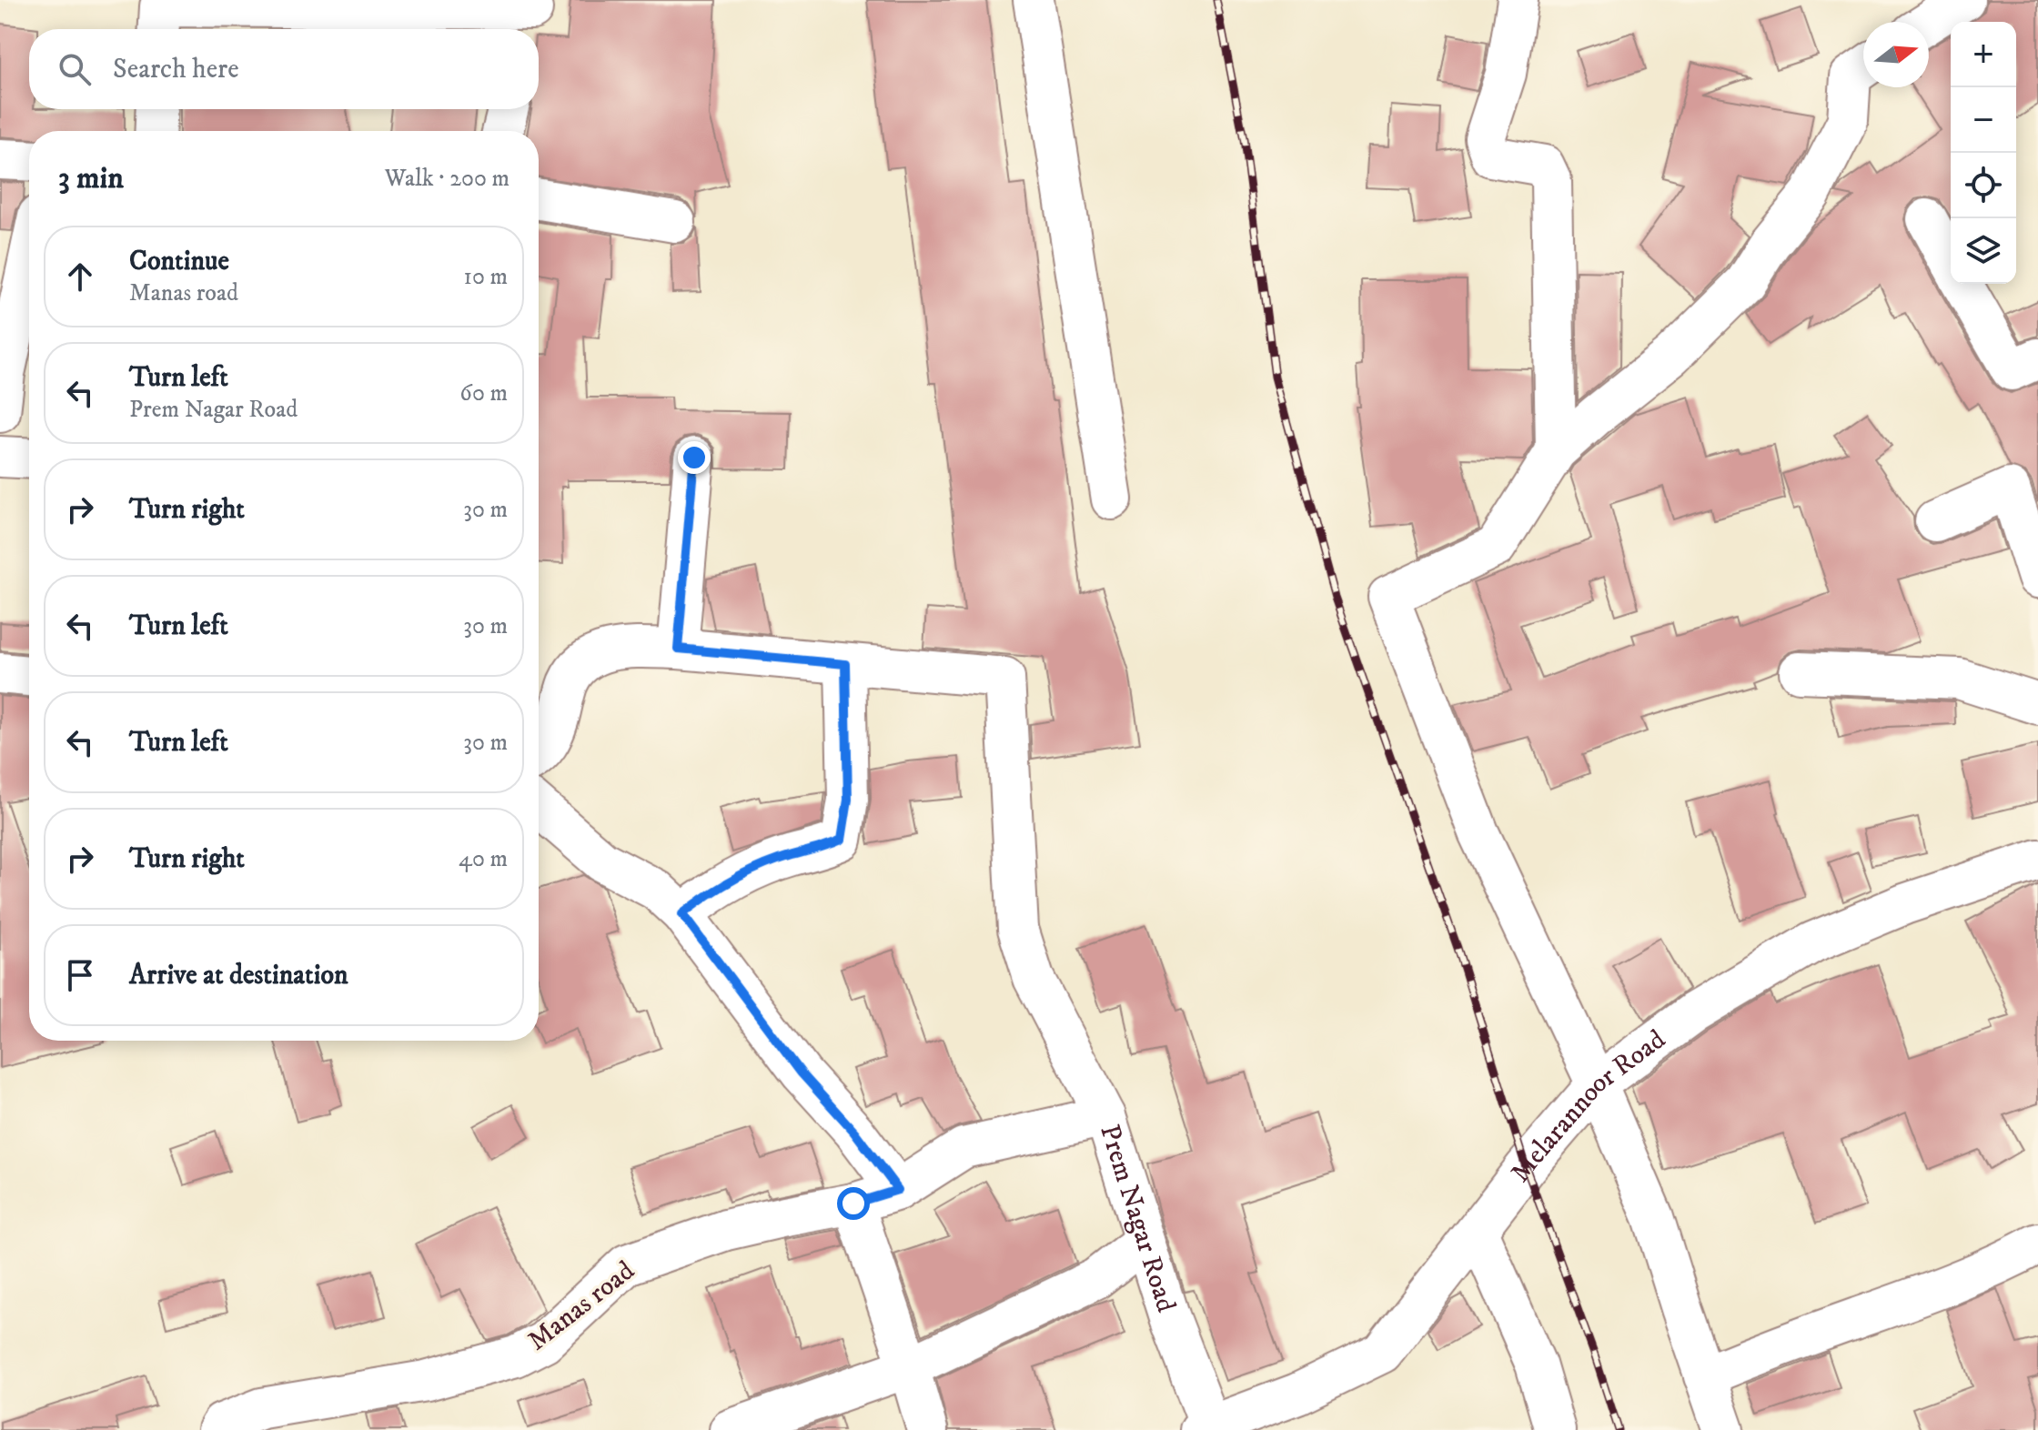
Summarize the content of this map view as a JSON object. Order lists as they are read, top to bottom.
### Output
{
  "streets": {
    "street": ["Melarannoor Road", "Prem Nagar Road", "Manas road"]
  },
  "crossings": [
    ["Melarannoor Road", "Prem Nagar Road"],
    ["Prem Nagar Road", "Manas road"]
  ],
  "north": "right",
  "page": {
    "map_buttons": ["+", "−"],
    "search": "Search here",
    "heading": ["3 min", "Walk · 200 m"],
    "list": [
      ["Continue", "Manas road", "10 m"],
      ["Turn left", "Prem Nagar Road", "60 m"],
      ["Turn right", "30 m"],
      ["Turn left", "30 m"],
      ["Turn left", "30 m"],
      ["Turn right", "40 m"],
      "Arrive at destination"
    ]
  }
}
